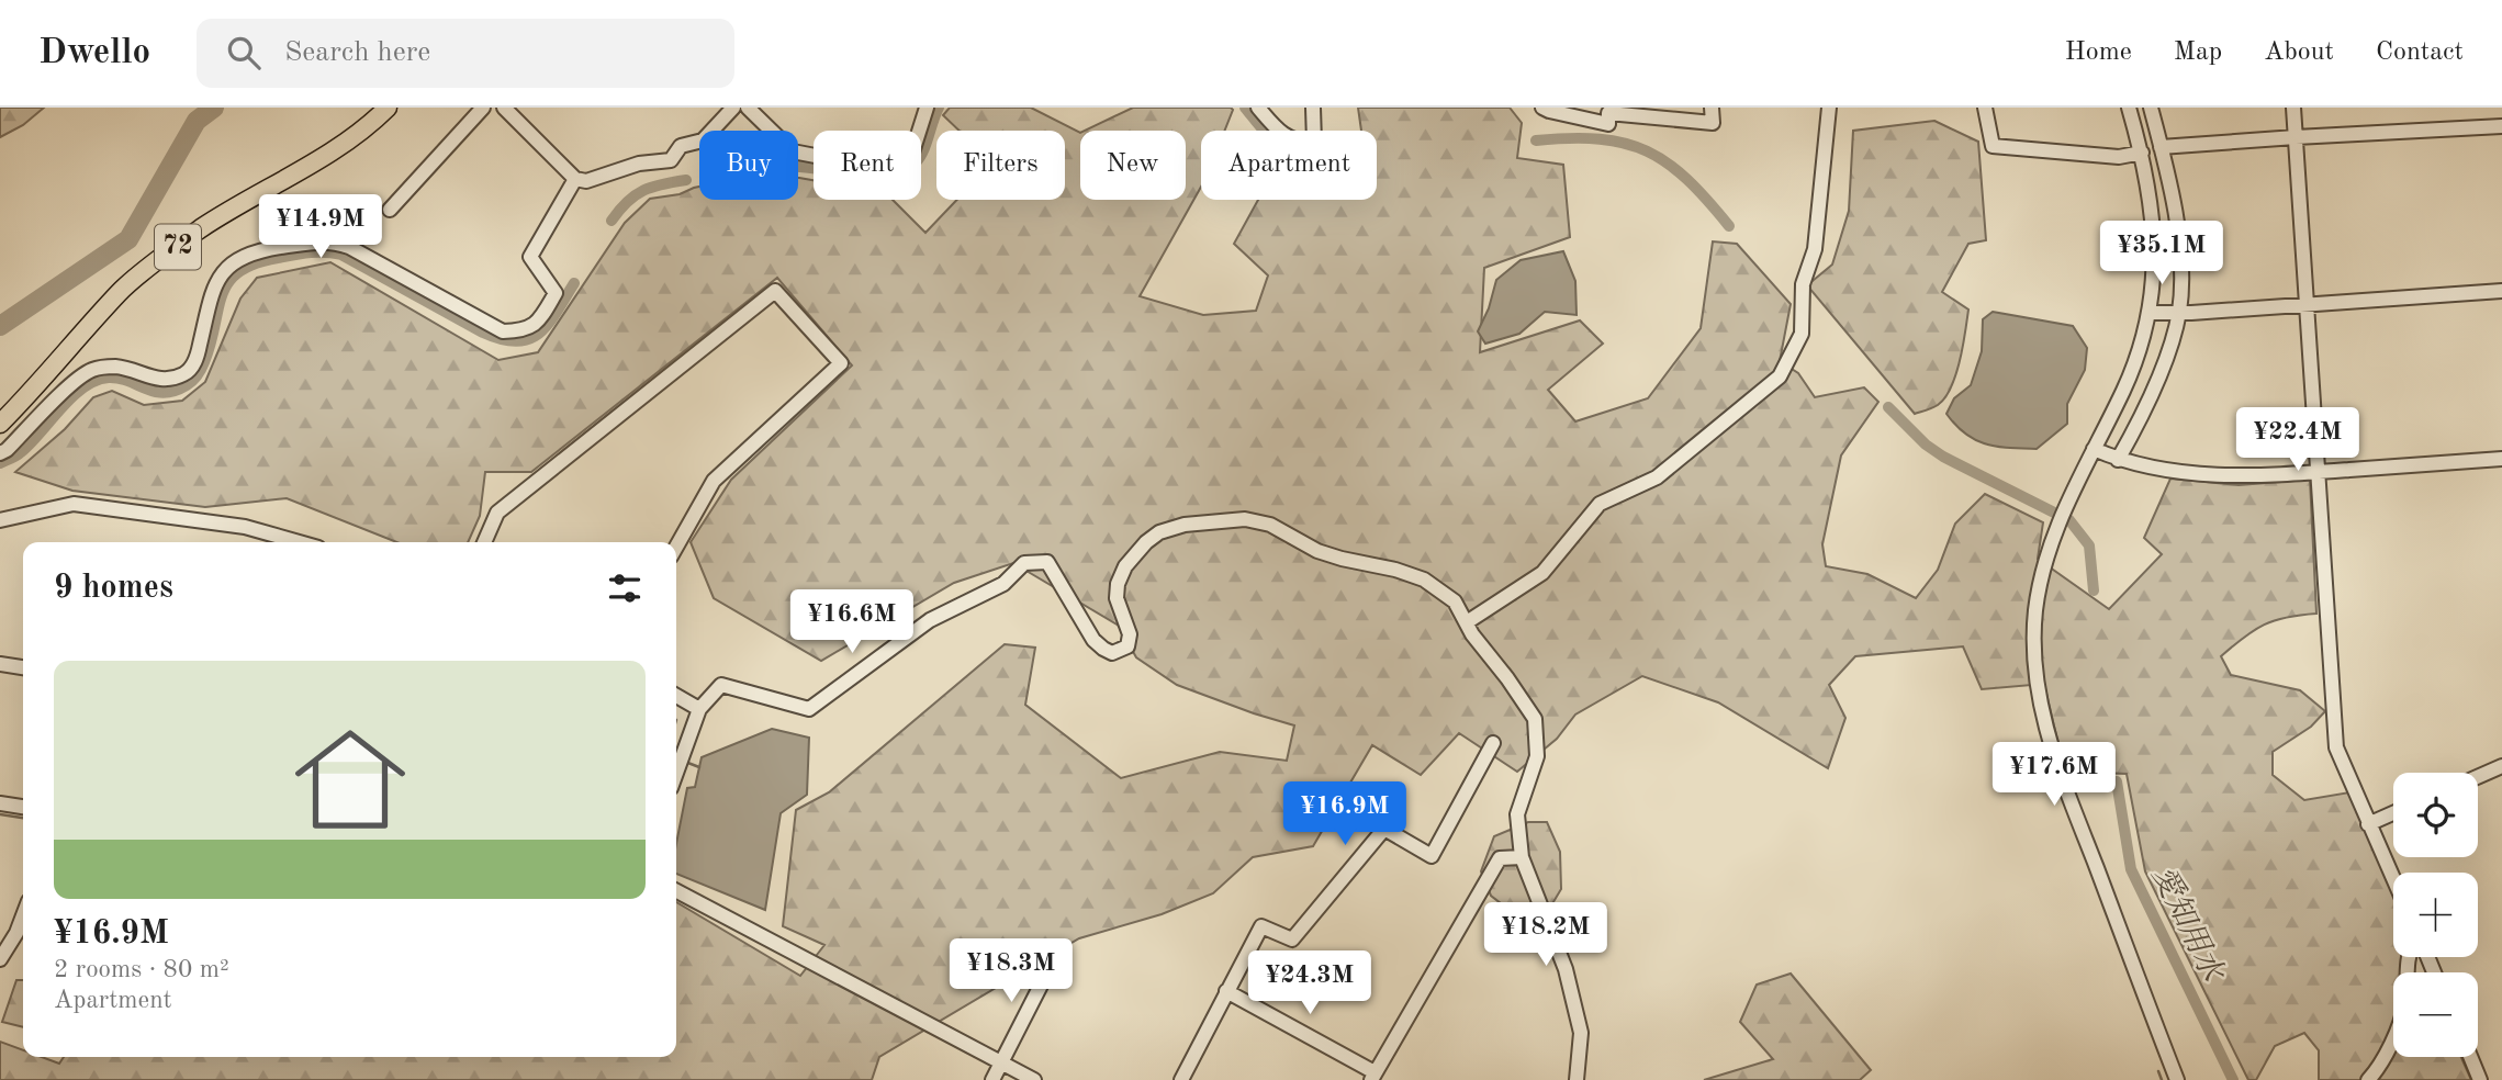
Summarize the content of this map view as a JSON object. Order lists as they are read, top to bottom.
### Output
{
  "streets": {
    "main road": ["72"]
  },
  "water": ["愛知用水"],
  "page": {
    "header": "Dwello",
    "search": "Search here",
    "nav": [
      "Home",
      "Map",
      "About",
      "Contact"
    ],
    "chip": [
      "Buy",
      "Rent",
      "Filters",
      "New",
      "Apartment"
    ],
    "price": [
      "¥14.9M",
      "¥35.1M",
      "¥22.4M",
      "¥16.6M",
      "¥17.6M",
      "¥16.9M",
      "¥18.2M",
      "¥18.3M",
      "¥24.3M"
    ],
    "heading": "9 homes",
    "list": [
      {
        "name": "¥16.9M",
        "note": "2 rooms · 80 m² · Apartment"
      }
    ],
    "map_buttons": ["+", "−"]
  }
}
